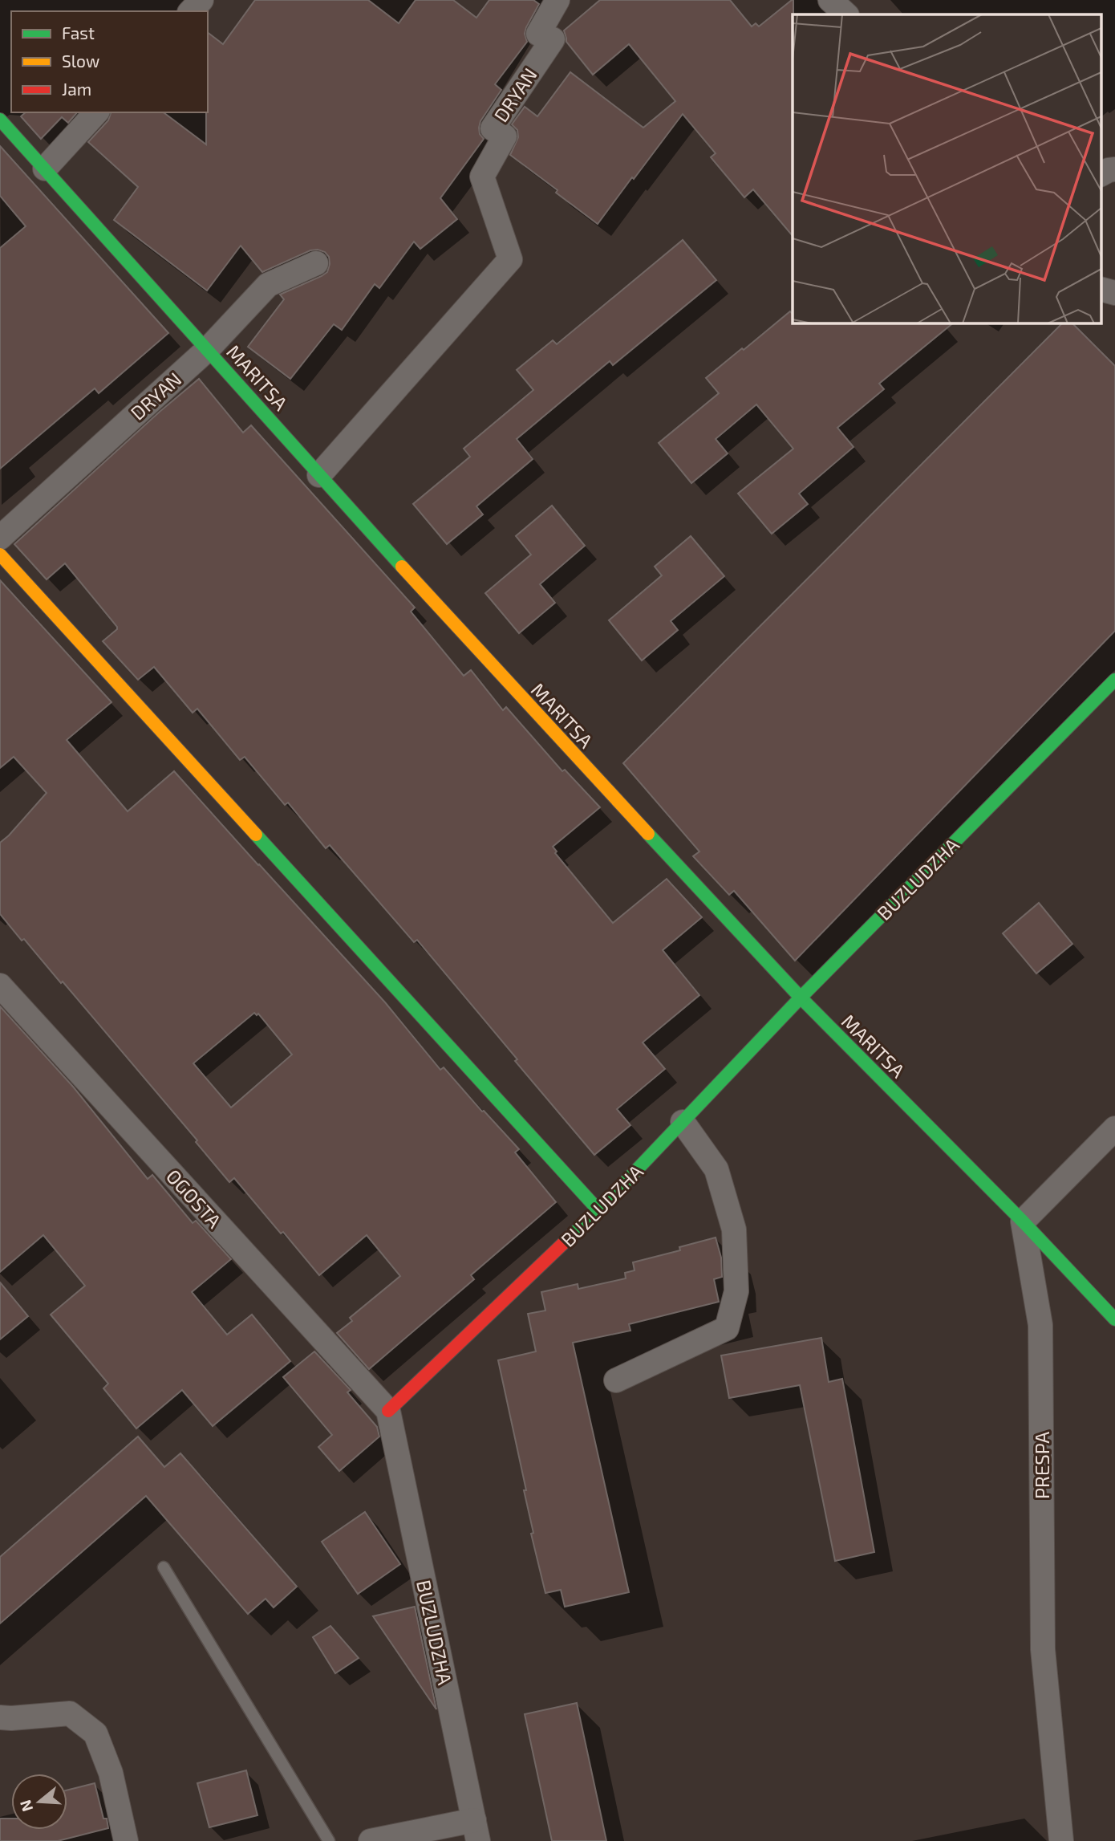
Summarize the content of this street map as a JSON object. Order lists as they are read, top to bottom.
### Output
{
  "streets": {
    "street": [
      "DRYAN",
      "MARITSA",
      "BUZLUDZHA",
      "OGOSTA",
      "PRESPA"
    ]
  },
  "crossings": [
    ["DRYAN", "MARITSA"],
    ["MARITSA", "BUZLUDZHA"],
    ["MARITSA", "PRESPA"],
    ["BUZLUDZHA", "OGOSTA"]
  ],
  "legend": ["Fast", "Slow", "Jam"],
  "north": "left"
}
